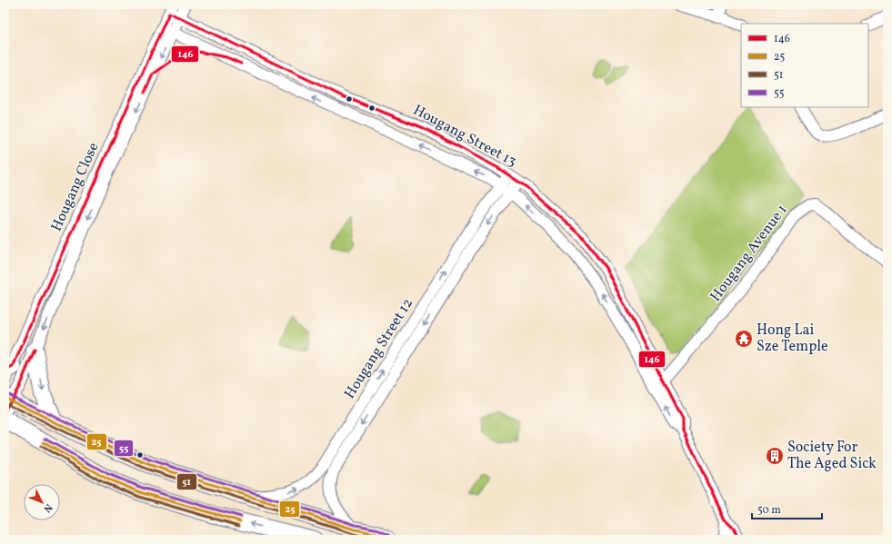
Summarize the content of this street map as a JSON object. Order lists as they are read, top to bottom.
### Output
{
  "streets": {
    "street": [
      "Hougang Street 13",
      "Hougang Close",
      "Hougang Avenue 1",
      "Hougang Street 12"
    ]
  },
  "crossings": [
    ["Hougang Street 13", "Hougang Close"],
    ["Hougang Street 13", "Hougang Avenue 1"],
    ["Hougang Street 13", "Hougang Street 12"]
  ],
  "places": {
    "temple": ["Hong Lai Sze Temple"],
    "building": ["Society For The Aged Sick"]
  },
  "lines": [
    "transit line 146",
    "transit line 55",
    "transit line 25",
    "transit line 51"
  ],
  "legend": [
    "146",
    "25",
    "51",
    "55"
  ],
  "scale_bar": "50 m",
  "north": "bottom right"
}
